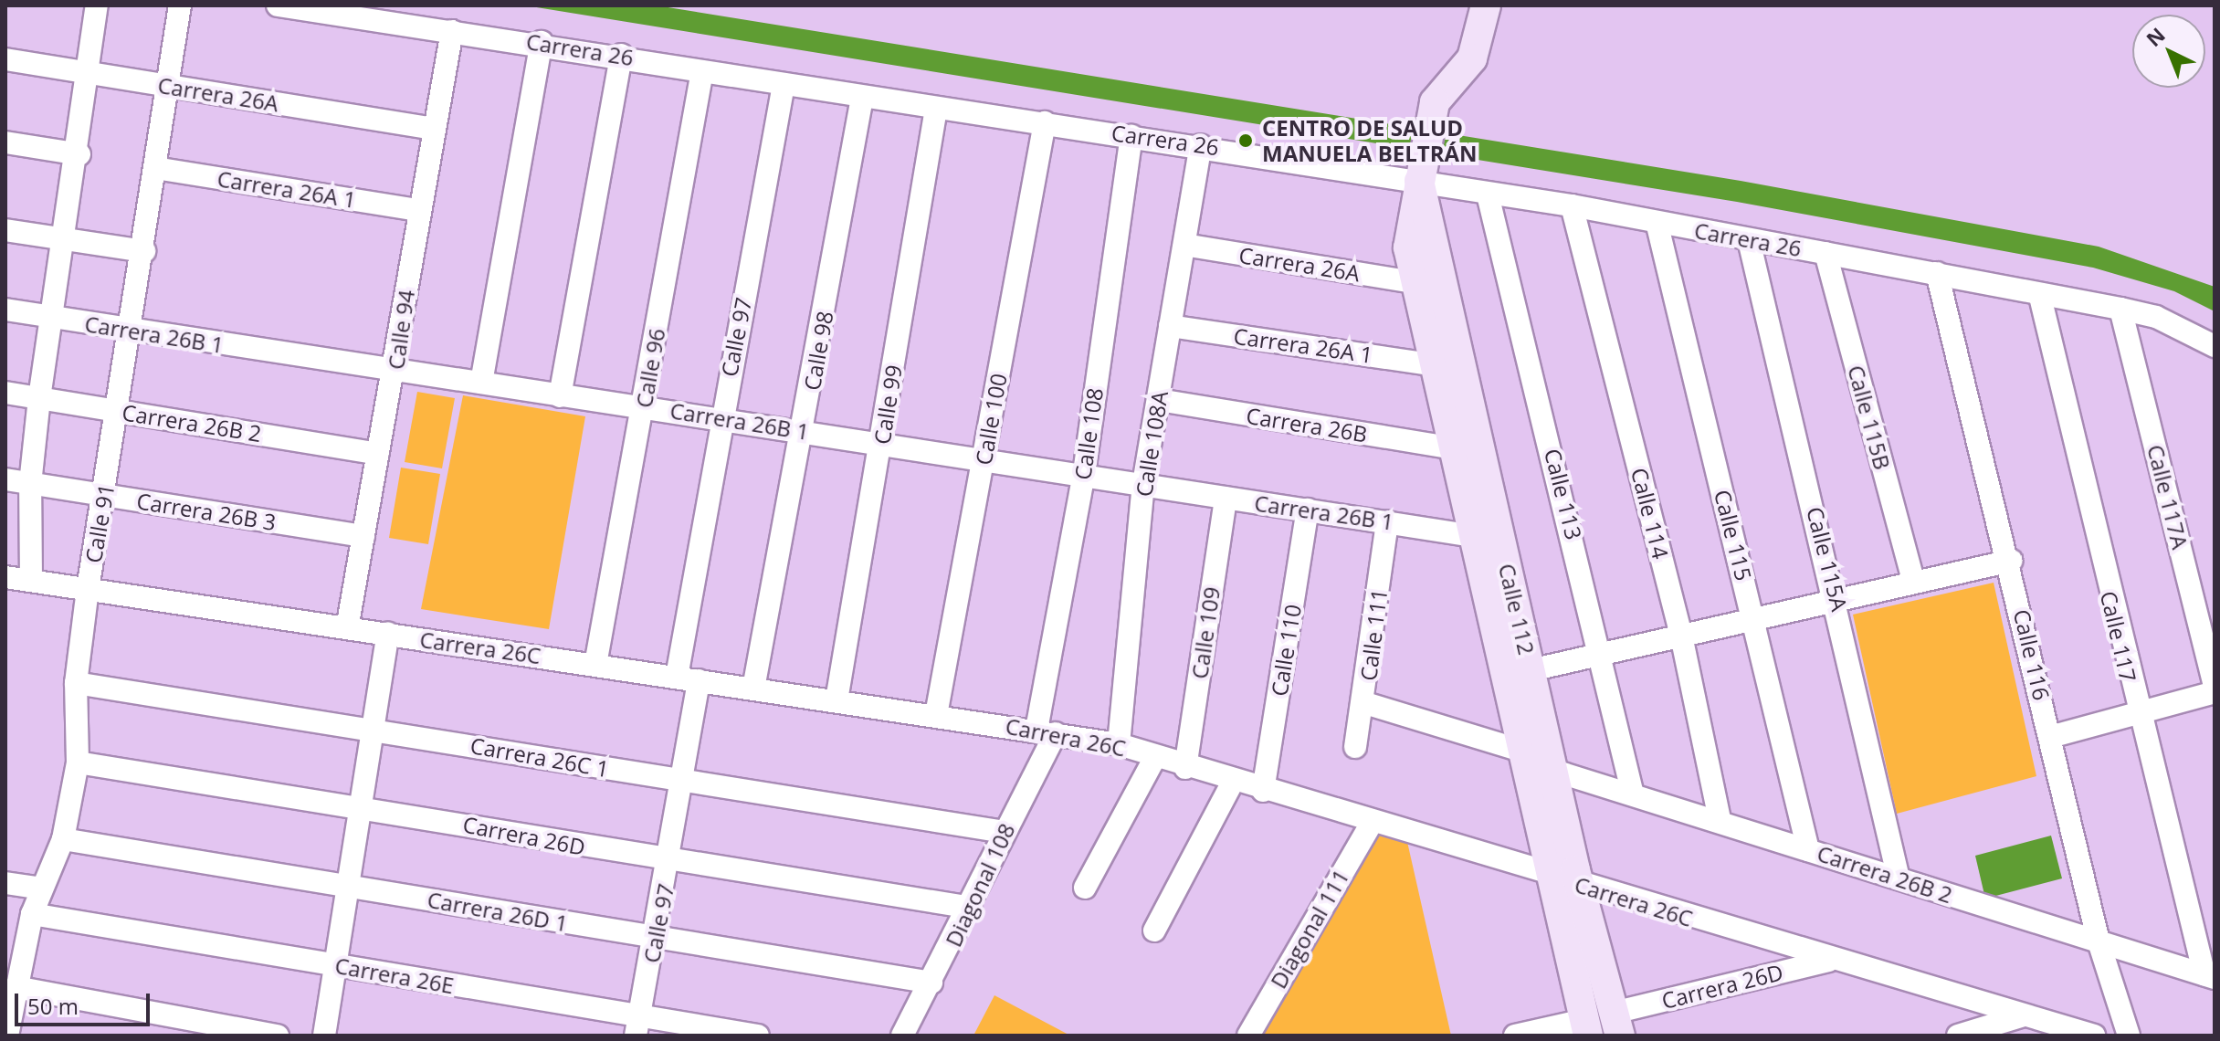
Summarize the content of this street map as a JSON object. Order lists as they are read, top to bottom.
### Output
{
  "streets": {
    "street": [
      "Carrera 26",
      "Carrera 26A",
      "Carrera 26A 1",
      "Calle 94",
      "Carrera 26B 1",
      "Calle 97",
      "Calle 98",
      "Calle 96",
      "Calle 99",
      "Calle 115B",
      "Calle 100",
      "Carrera 26B 2",
      "Carrera 26B",
      "Calle 108",
      "Calle 108A",
      "Calle 113",
      "Calle 117A",
      "Carrera 26B 3",
      "Calle 114",
      "Calle 91",
      "Calle 115",
      "Calle 115A",
      "Calle 112",
      "Calle 109",
      "Calle 111",
      "Calle 117",
      "Carrera 26C",
      "Calle 110",
      "Calle 116",
      "Carrera 26C 1",
      "Carrera 26D",
      "Diagonal 108",
      "Carrera 26D 1",
      "Diagonal 111",
      "Carrera 26E"
    ]
  },
  "crossings": [
    ["Carrera 26", "Calle 94"],
    ["Carrera 26", "Calle 97"],
    ["Carrera 26", "Calle 98"],
    ["Carrera 26", "Calle 96"],
    ["Carrera 26", "Calle 99"],
    ["Carrera 26", "Calle 115B"],
    ["Carrera 26", "Calle 100"],
    ["Carrera 26", "Calle 108"],
    ["Carrera 26", "Calle 108A"],
    ["Carrera 26", "Calle 113"],
    ["Carrera 26", "Calle 117A"],
    ["Carrera 26", "Calle 114"],
    ["Carrera 26", "Calle 115"],
    ["Carrera 26", "Calle 115A"],
    ["Carrera 26", "Calle 112"],
    ["Carrera 26", "Calle 117"],
    ["Carrera 26", "Calle 116"],
    ["Carrera 26A", "Calle 94"],
    ["Carrera 26A", "Calle 108A"],
    ["Carrera 26A", "Calle 91"],
    ["Carrera 26A", "Calle 112"],
    ["Carrera 26A 1", "Calle 94"],
    ["Carrera 26A 1", "Calle 108A"],
    ["Carrera 26A 1", "Calle 91"],
    ["Carrera 26A 1", "Calle 112"],
    ["Calle 94", "Carrera 26B 1"],
    ["Calle 94", "Carrera 26B 2"],
    ["Calle 94", "Carrera 26B 3"],
    ["Calle 94", "Carrera 26C"],
    ["Carrera 26B 1", "Calle 97"],
    ["Carrera 26B 1", "Calle 98"],
    ["Carrera 26B 1", "Calle 96"],
    ["Carrera 26B 1", "Calle 99"],
    ["Carrera 26B 1", "Calle 100"],
    ["Carrera 26B 1", "Calle 108"],
    ["Carrera 26B 1", "Calle 108A"],
    ["Carrera 26B 1", "Calle 91"],
    ["Carrera 26B 1", "Calle 112"],
    ["Carrera 26B 1", "Calle 109"],
    ["Carrera 26B 1", "Calle 111"],
    ["Carrera 26B 1", "Calle 110"],
    ["Calle 97", "Carrera 26C"],
    ["Calle 97", "Carrera 26C 1"],
    ["Calle 97", "Carrera 26D"],
    ["Calle 97", "Carrera 26D 1"],
    ["Calle 97", "Carrera 26E"],
    ["Calle 98", "Carrera 26C"],
    ["Calle 96", "Carrera 26C"],
    ["Calle 99", "Carrera 26C"],
    ["Calle 100", "Carrera 26C"],
    ["Carrera 26B 2", "Calle 113"],
    ["Carrera 26B 2", "Calle 114"],
    ["Carrera 26B 2", "Calle 91"],
    ["Carrera 26B 2", "Calle 115"],
    ["Carrera 26B 2", "Calle 115A"],
    ["Carrera 26B 2", "Calle 112"],
    ["Carrera 26B 2", "Calle 117"],
    ["Carrera 26B 2", "Calle 116"],
    ["Carrera 26B", "Calle 108A"],
    ["Carrera 26B", "Calle 112"],
    ["Calle 108", "Carrera 26C"],
    ["Calle 108", "Diagonal 108"],
    ["Calle 108A", "Carrera 26C"],
    ["Carrera 26B 3", "Calle 91"],
    ["Calle 91", "Carrera 26C"],
    ["Calle 91", "Carrera 26C 1"],
    ["Calle 91", "Carrera 26D"],
    ["Calle 91", "Carrera 26D 1"],
    ["Calle 91", "Carrera 26E"],
    ["Calle 112", "Carrera 26C"],
    ["Calle 112", "Carrera 26D"],
    ["Calle 109", "Carrera 26C"],
    ["Carrera 26C", "Calle 110"],
    ["Carrera 26C", "Carrera 26D"],
    ["Carrera 26C", "Diagonal 108"],
    ["Carrera 26C", "Diagonal 111"],
    ["Carrera 26C 1", "Diagonal 108"],
    ["Carrera 26D", "Diagonal 108"],
    ["Diagonal 108", "Carrera 26D 1"]
  ],
  "places": ["CENTRO DE SALUD MANUELA BELTRÁN"],
  "scale_bar": "50 m",
  "north": "top left"
}
